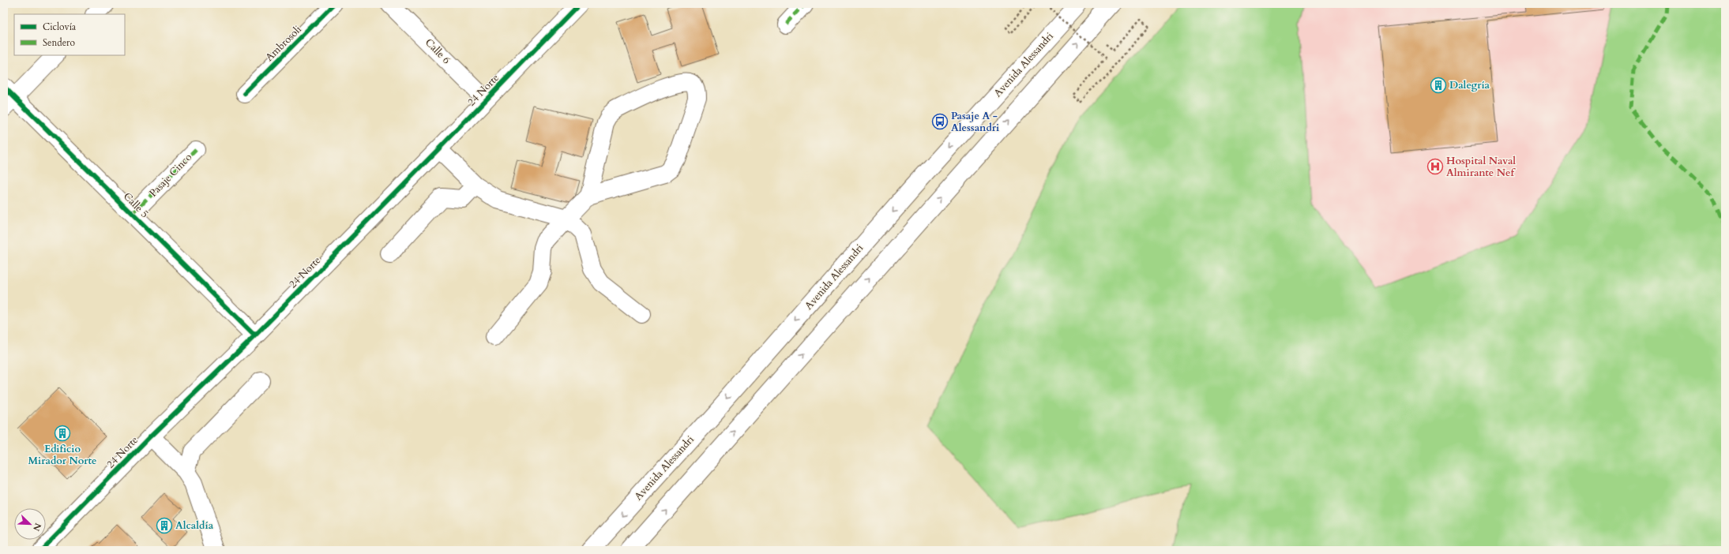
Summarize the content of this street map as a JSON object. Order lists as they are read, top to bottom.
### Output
{
  "streets": {
    "street": [
      "Ambrosoli",
      "Calle 6",
      "Avenida Alessandri",
      "24 Norte",
      "Pasaje Cinco",
      "Calle 5"
    ]
  },
  "crossings": [
    ["Calle 6", "24 Norte"],
    ["24 Norte", "Calle 5"],
    ["Pasaje Cinco", "Calle 5"]
  ],
  "places": {
    "building": ["Dalegría", "Edificio Mirador Norte", "Alcaldía"],
    "bus stop": ["Pasaje A - Alessandri"],
    "hospital": ["Hospital Naval Almirante Nef"]
  },
  "legend": ["Ciclovía", "Sendero"],
  "north": "bottom right"
}
